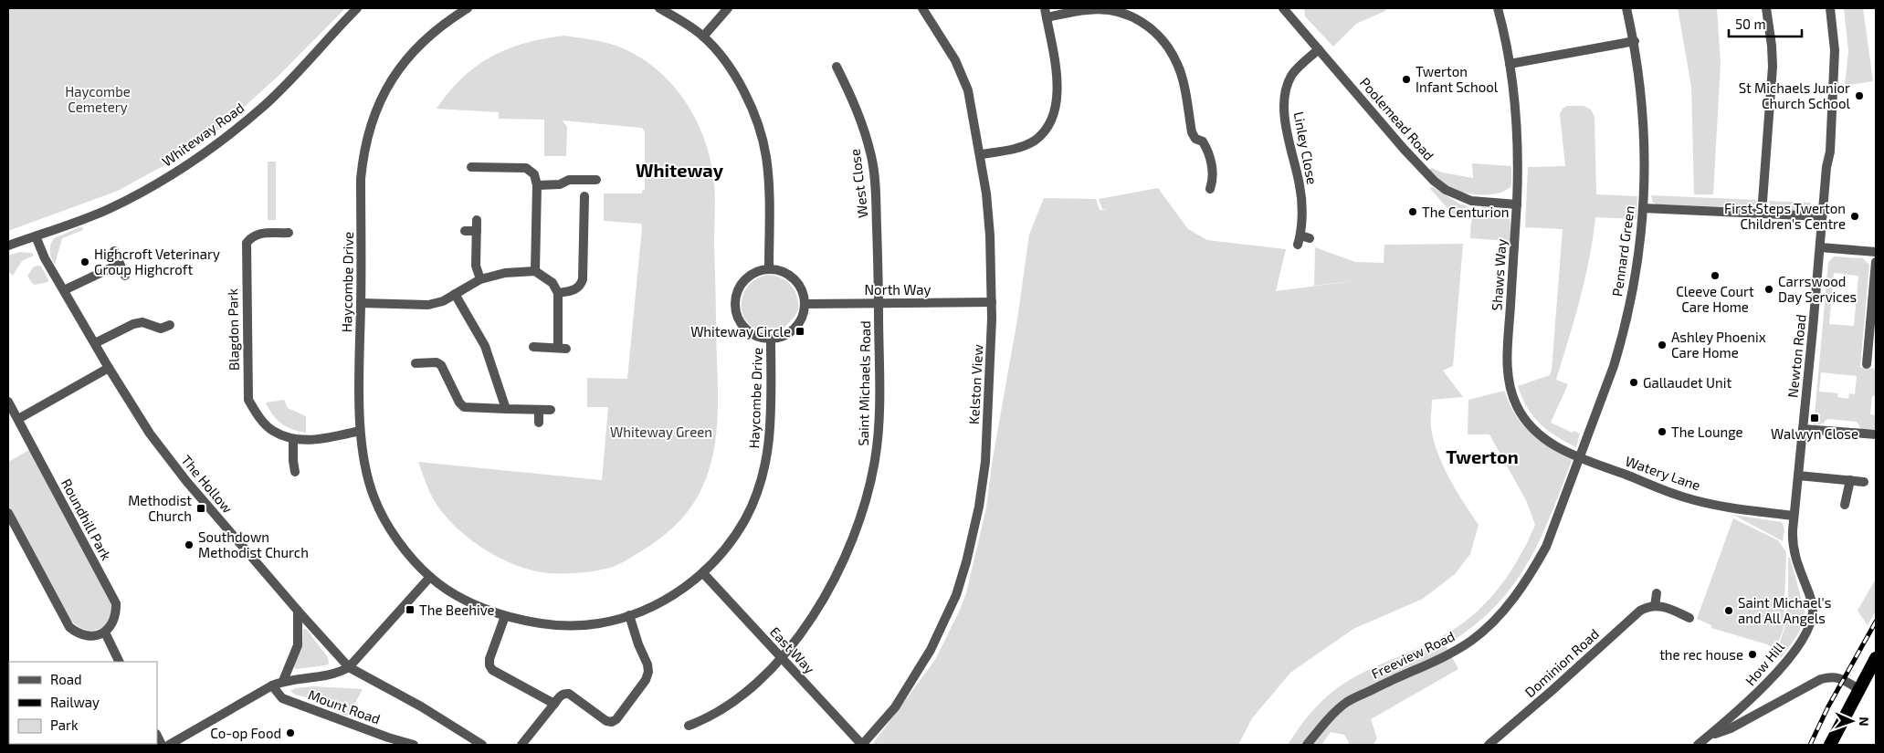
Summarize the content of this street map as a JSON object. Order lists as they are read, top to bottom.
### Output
{
  "streets": {
    "street": [
      "Poolemead Road",
      "Whiteway Road",
      "Linley Close",
      "West Close",
      "Pennard Green",
      "Shaws Way",
      "Haycombe Drive",
      "North Way",
      "Blagdon Park",
      "Newton Road",
      "Saint Michaels Road",
      "Kelston View",
      "Watery Lane",
      "The Hollow",
      "Roundhill Park",
      "East Way",
      "Freeview Road",
      "Dominion Road",
      "How Hill",
      "Mount Road"
    ]
  },
  "crossings": [
    ["Poolemead Road", "Linley Close"],
    ["Poolemead Road", "Shaws Way"],
    ["Whiteway Road", "The Hollow"],
    ["West Close", "North Way"],
    ["West Close", "Saint Michaels Road"],
    ["Pennard Green", "Shaws Way"],
    ["Pennard Green", "Watery Lane"],
    ["Pennard Green", "Freeview Road"],
    ["Shaws Way", "Watery Lane"],
    ["Shaws Way", "Freeview Road"],
    ["Haycombe Drive", "North Way"],
    ["Haycombe Drive", "Blagdon Park"],
    ["Haycombe Drive", "East Way"],
    ["North Way", "Saint Michaels Road"],
    ["North Way", "Kelston View"],
    ["Newton Road", "Watery Lane"],
    ["Newton Road", "How Hill"],
    ["Saint Michaels Road", "East Way"],
    ["Kelston View", "East Way"],
    ["Watery Lane", "Freeview Road"],
    ["Watery Lane", "How Hill"],
    ["The Hollow", "Mount Road"]
  ],
  "districts": ["Whiteway", "Twerton"],
  "parks": ["Haycombe Cemetery", "Whiteway Green"],
  "places": {
    "other": [
      "Twerton Infant School",
      "St Michaels Junior Church School",
      "The Centurion",
      "First Steps Twerton Children's Centre",
      "Highcroft Veterinary Group Highcroft",
      "Cleeve Court Care Home",
      "Carrswood Day Services",
      "Ashley Phoenix Care Home",
      "Gallaudet Unit",
      "The Lounge",
      "Southdown Methodist Church",
      "Saint Michael's and All Angels",
      "the rec house",
      "Co-op Food"
    ],
    "transit": [
      "Whiteway Circle",
      "Walwyn Close",
      "Methodist Church",
      "The Beehive"
    ]
  },
  "legend": ["Road", "Railway", "Park"],
  "scale_bar": "50 m",
  "north": "right"
}
